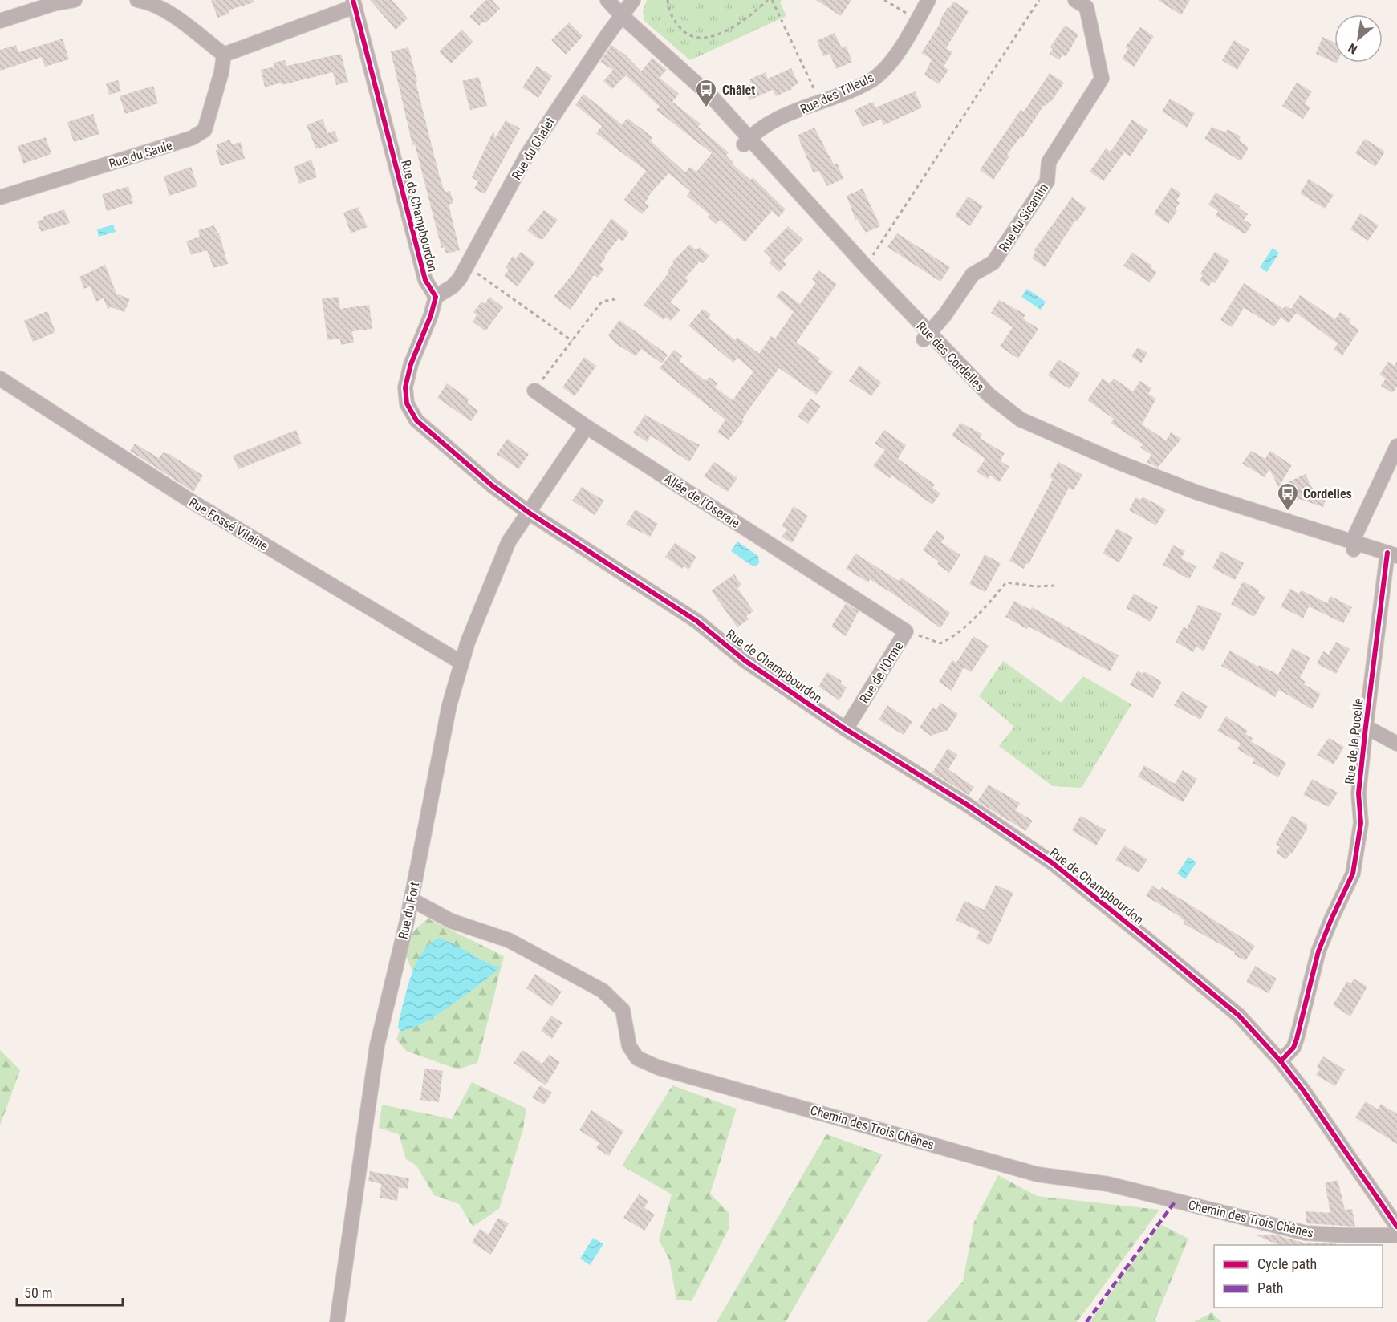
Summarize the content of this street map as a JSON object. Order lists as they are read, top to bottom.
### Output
{
  "streets": {
    "street": [
      "Rue des Tilleuls",
      "Rue du Chalet",
      "Rue du Saule",
      "Rue de Champbourdon",
      "Rue du Sicantin",
      "Rue des Cordelles",
      "Allée de l'Oseraie",
      "Rue Fossé Vilaine",
      "Rue de l'Orme",
      "Rue de la Pucelle",
      "Rue du Fort",
      "Chemin des Trois Chênes"
    ]
  },
  "crossings": [
    ["Rue des Tilleuls", "Rue des Cordelles"],
    ["Rue du Chalet", "Rue de Champbourdon"],
    ["Rue du Chalet", "Rue des Cordelles"],
    ["Rue de Champbourdon", "Rue de l'Orme"],
    ["Rue de Champbourdon", "Rue de la Pucelle"],
    ["Rue de Champbourdon", "Rue du Fort"],
    ["Rue du Sicantin", "Rue des Cordelles"],
    ["Rue des Cordelles", "Rue de la Pucelle"],
    ["Allée de l'Oseraie", "Rue de l'Orme"],
    ["Rue Fossé Vilaine", "Rue du Fort"],
    ["Rue du Fort", "Chemin des Trois Chênes"]
  ],
  "places": {
    "bus stop": ["Châlet", "Cordelles"]
  },
  "legend": ["Cycle path", "Path"],
  "scale_bar": "50 m",
  "north": "bottom left"
}
